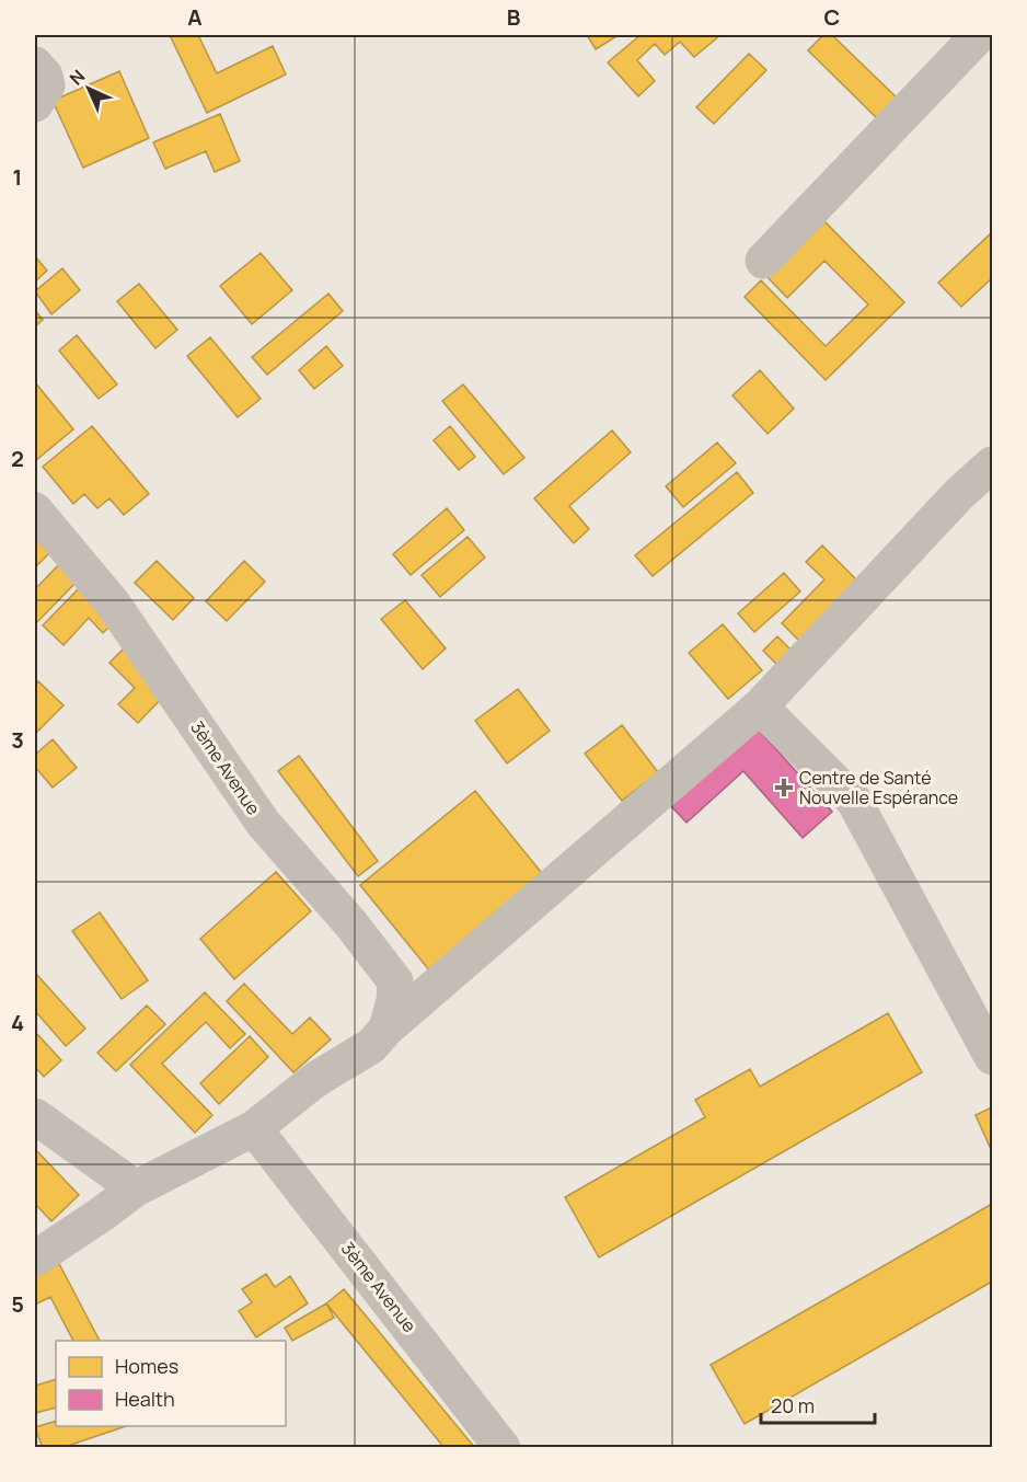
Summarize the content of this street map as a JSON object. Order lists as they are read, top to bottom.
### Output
{
  "streets": {
    "street": ["3ème Avenue"]
  },
  "places": {
    "health": ["Centre de Santé Nouvelle Espérance"]
  },
  "legend": ["Homes", "Health"],
  "scale_bar": "20 m",
  "north": "top left",
  "grid": {
    "columns": ["A", "B", "C"],
    "rows": [
      "1",
      "2",
      "3",
      "4",
      "5"
    ]
  }
}
